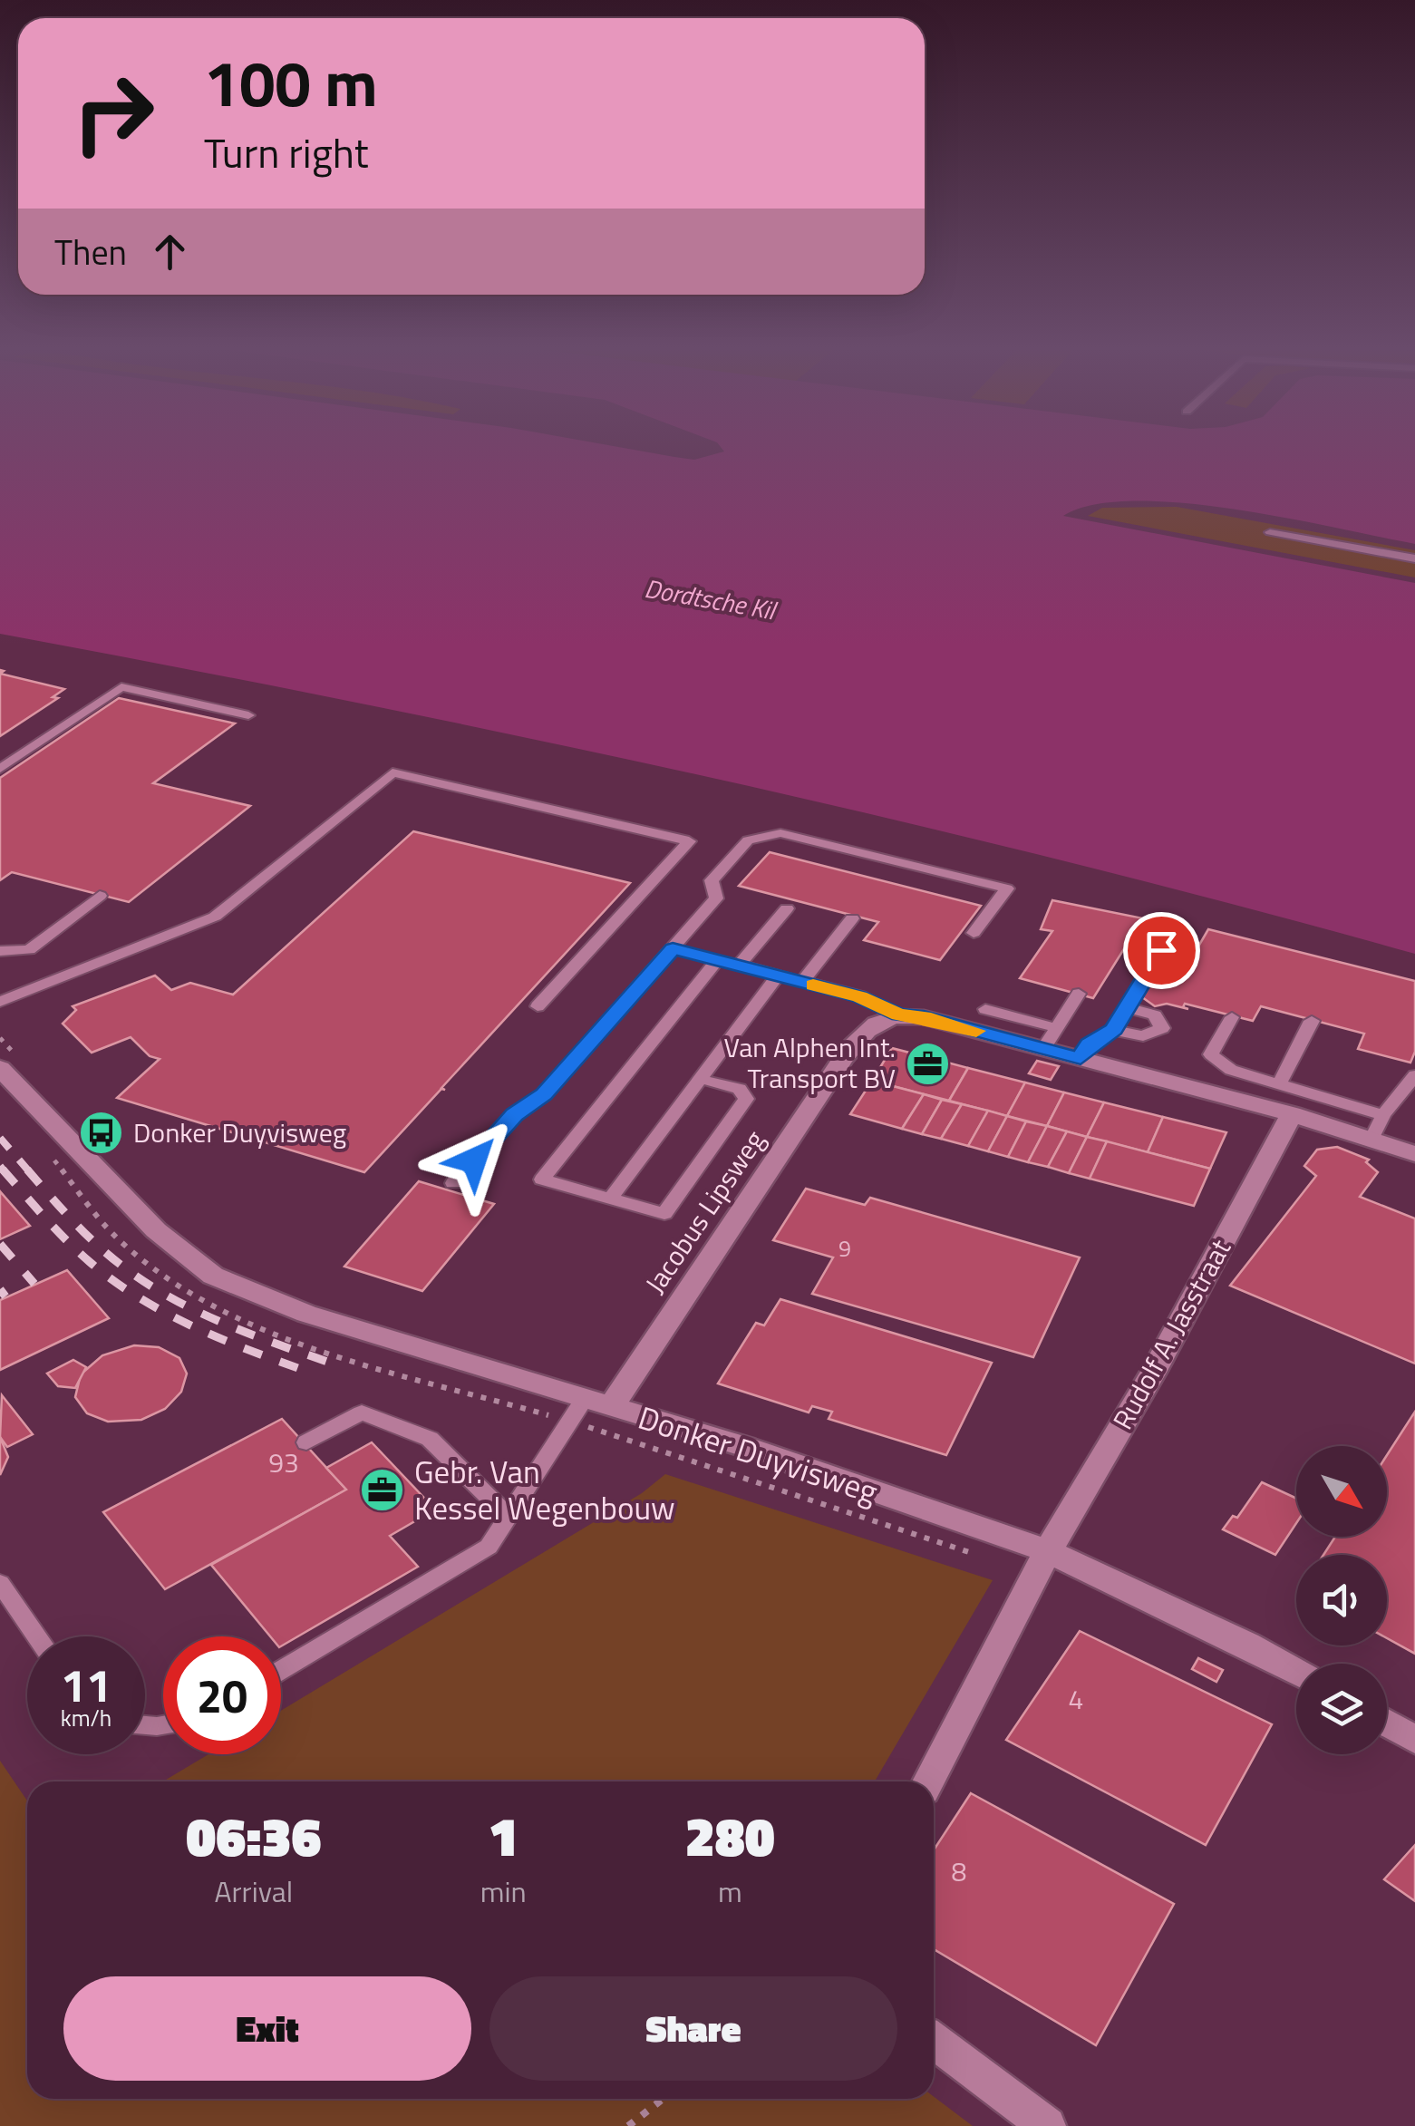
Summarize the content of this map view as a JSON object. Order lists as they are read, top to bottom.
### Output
{
  "streets": {
    "street": ["Jacobus Lipsweg", "Rudolf A. Jasstraat", "Donker Duyvisweg"]
  },
  "crossings": [
    ["Jacobus Lipsweg", "Donker Duyvisweg"],
    ["Rudolf A. Jasstraat", "Donker Duyvisweg"]
  ],
  "water": ["Dordtsche Kil"],
  "places": {
    "office": ["Van Alphen Int. Transport BV", "Gebr. Van Kessel Wegenbouw"],
    "bus stop": ["Donker Duyvisweg"]
  },
  "house_numbers": [
    "9",
    "93",
    "4",
    "8"
  ],
  "north": "bottom right",
  "page": {
    "turn": ["100 m", "Turn right"],
    "then": "Then",
    "speed": "11 km/h",
    "limit": "20",
    "eta": [
      "06:36",
      "Arrival",
      "1",
      "min",
      "280",
      "m"
    ],
    "buttons": ["Exit", "Share"]
  }
}
